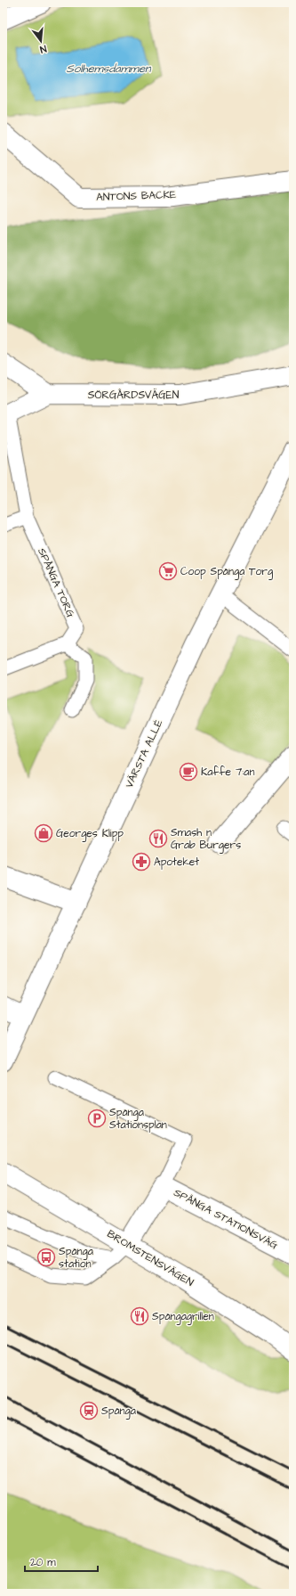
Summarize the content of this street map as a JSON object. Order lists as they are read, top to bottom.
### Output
{
  "streets": {
    "street": [
      "ANTONS BACKE",
      "SÖRGÅRDSVÄGEN",
      "VÄRSTA ALLÉ",
      "SPÅNGA STATIONSVÄG",
      "BROMSTENSVÄGEN"
    ],
    "lane": ["SPÅNGA TORG"]
  },
  "crossings": [
    ["SPÅNGA STATIONSVÄG", "BROMSTENSVÄGEN"]
  ],
  "water": ["Solhemsdammen"],
  "places": {
    "supermarket": ["Coop Spånga Torg"],
    "cafe": ["Kaffe 7:an"],
    "shop": ["Georges Klipp"],
    "restaurant": ["Smash n Grab Burgers", "Spångagrillen"],
    "pharmacy": ["Apoteket"],
    "parking": ["Spånga Stationsplan"],
    "bus stop": ["Spånga station"],
    "station": ["Spånga"]
  },
  "scale_bar": "20 m",
  "north": "bottom"
}
